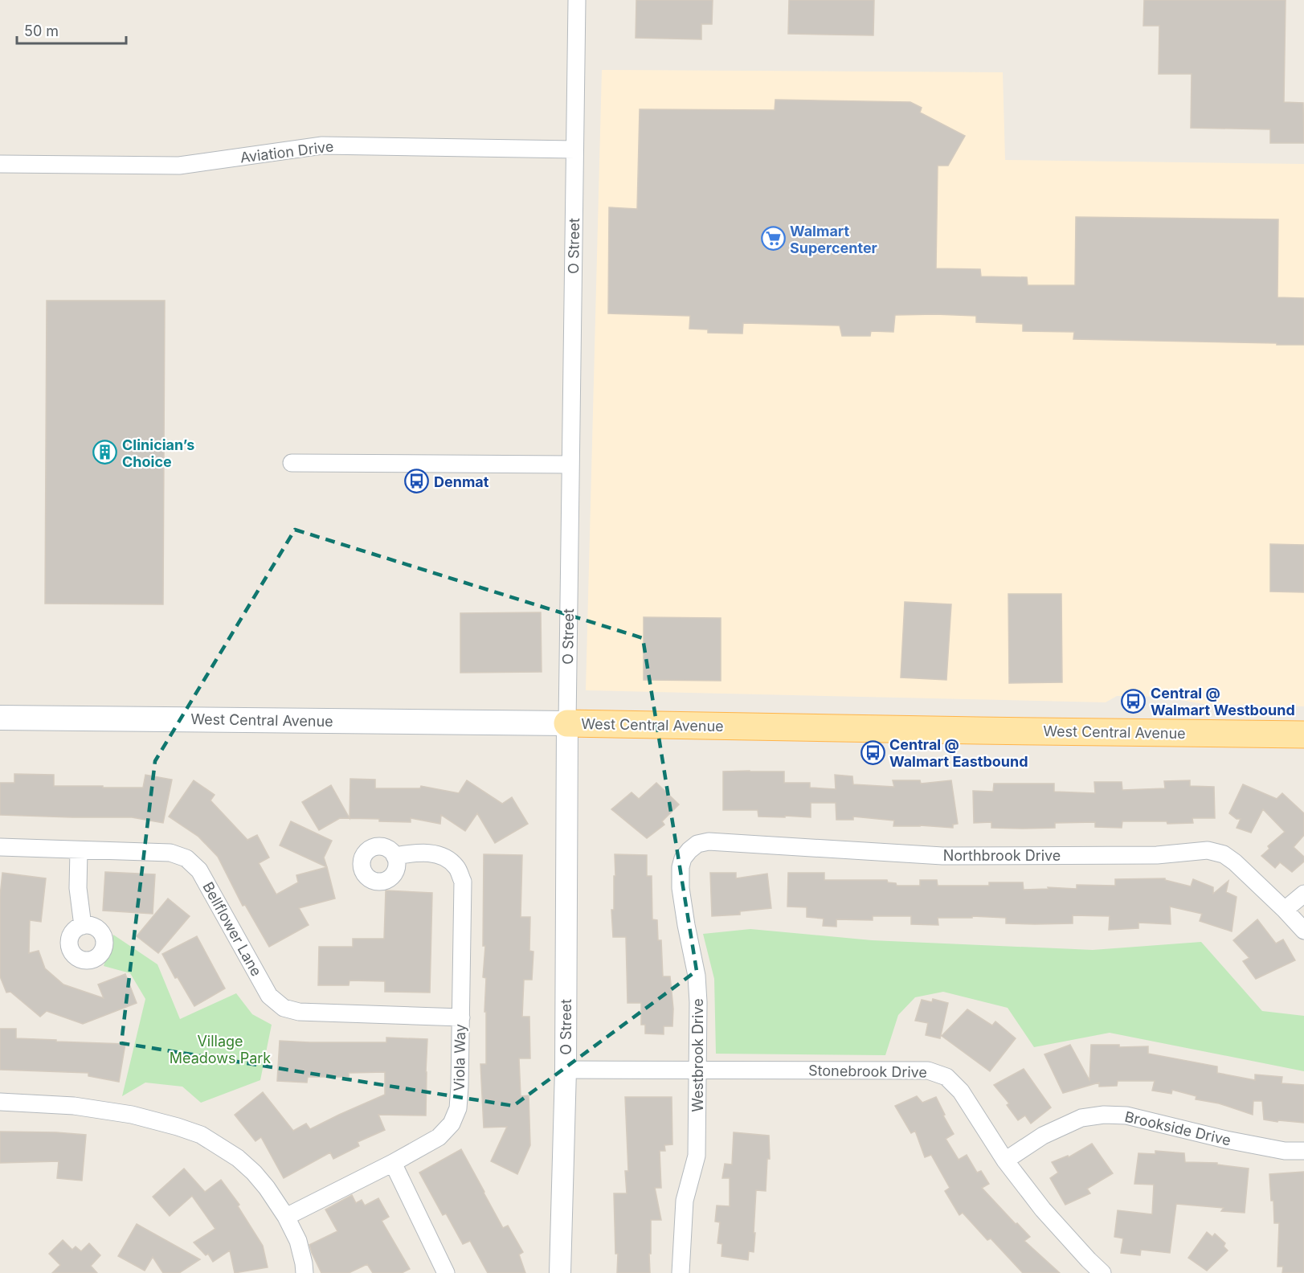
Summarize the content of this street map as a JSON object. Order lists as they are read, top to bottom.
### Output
{
  "streets": {
    "main road": ["West Central Avenue"],
    "street": [
      "Aviation Drive",
      "O Street",
      "Northbrook Drive",
      "Bellflower Lane",
      "Westbrook Drive",
      "Viola Way",
      "Stonebrook Drive",
      "Brookside Drive"
    ]
  },
  "crossings": [
    ["Aviation Drive", "O Street"],
    ["O Street", "West Central Avenue"],
    ["O Street", "Stonebrook Drive"],
    ["Northbrook Drive", "Westbrook Drive"],
    ["Bellflower Lane", "Viola Way"],
    ["Westbrook Drive", "Stonebrook Drive"],
    ["Stonebrook Drive", "Brookside Drive"]
  ],
  "parks": ["Village Meadows Park"],
  "places": {
    "supermarket": ["Walmart Supercenter"],
    "building": ["Clinician’s Choice"],
    "bus stop": ["Denmat", "Central @ Walmart Westbound", "Central @ Walmart Eastbound"]
  },
  "scale_bar": "50 m"
}
